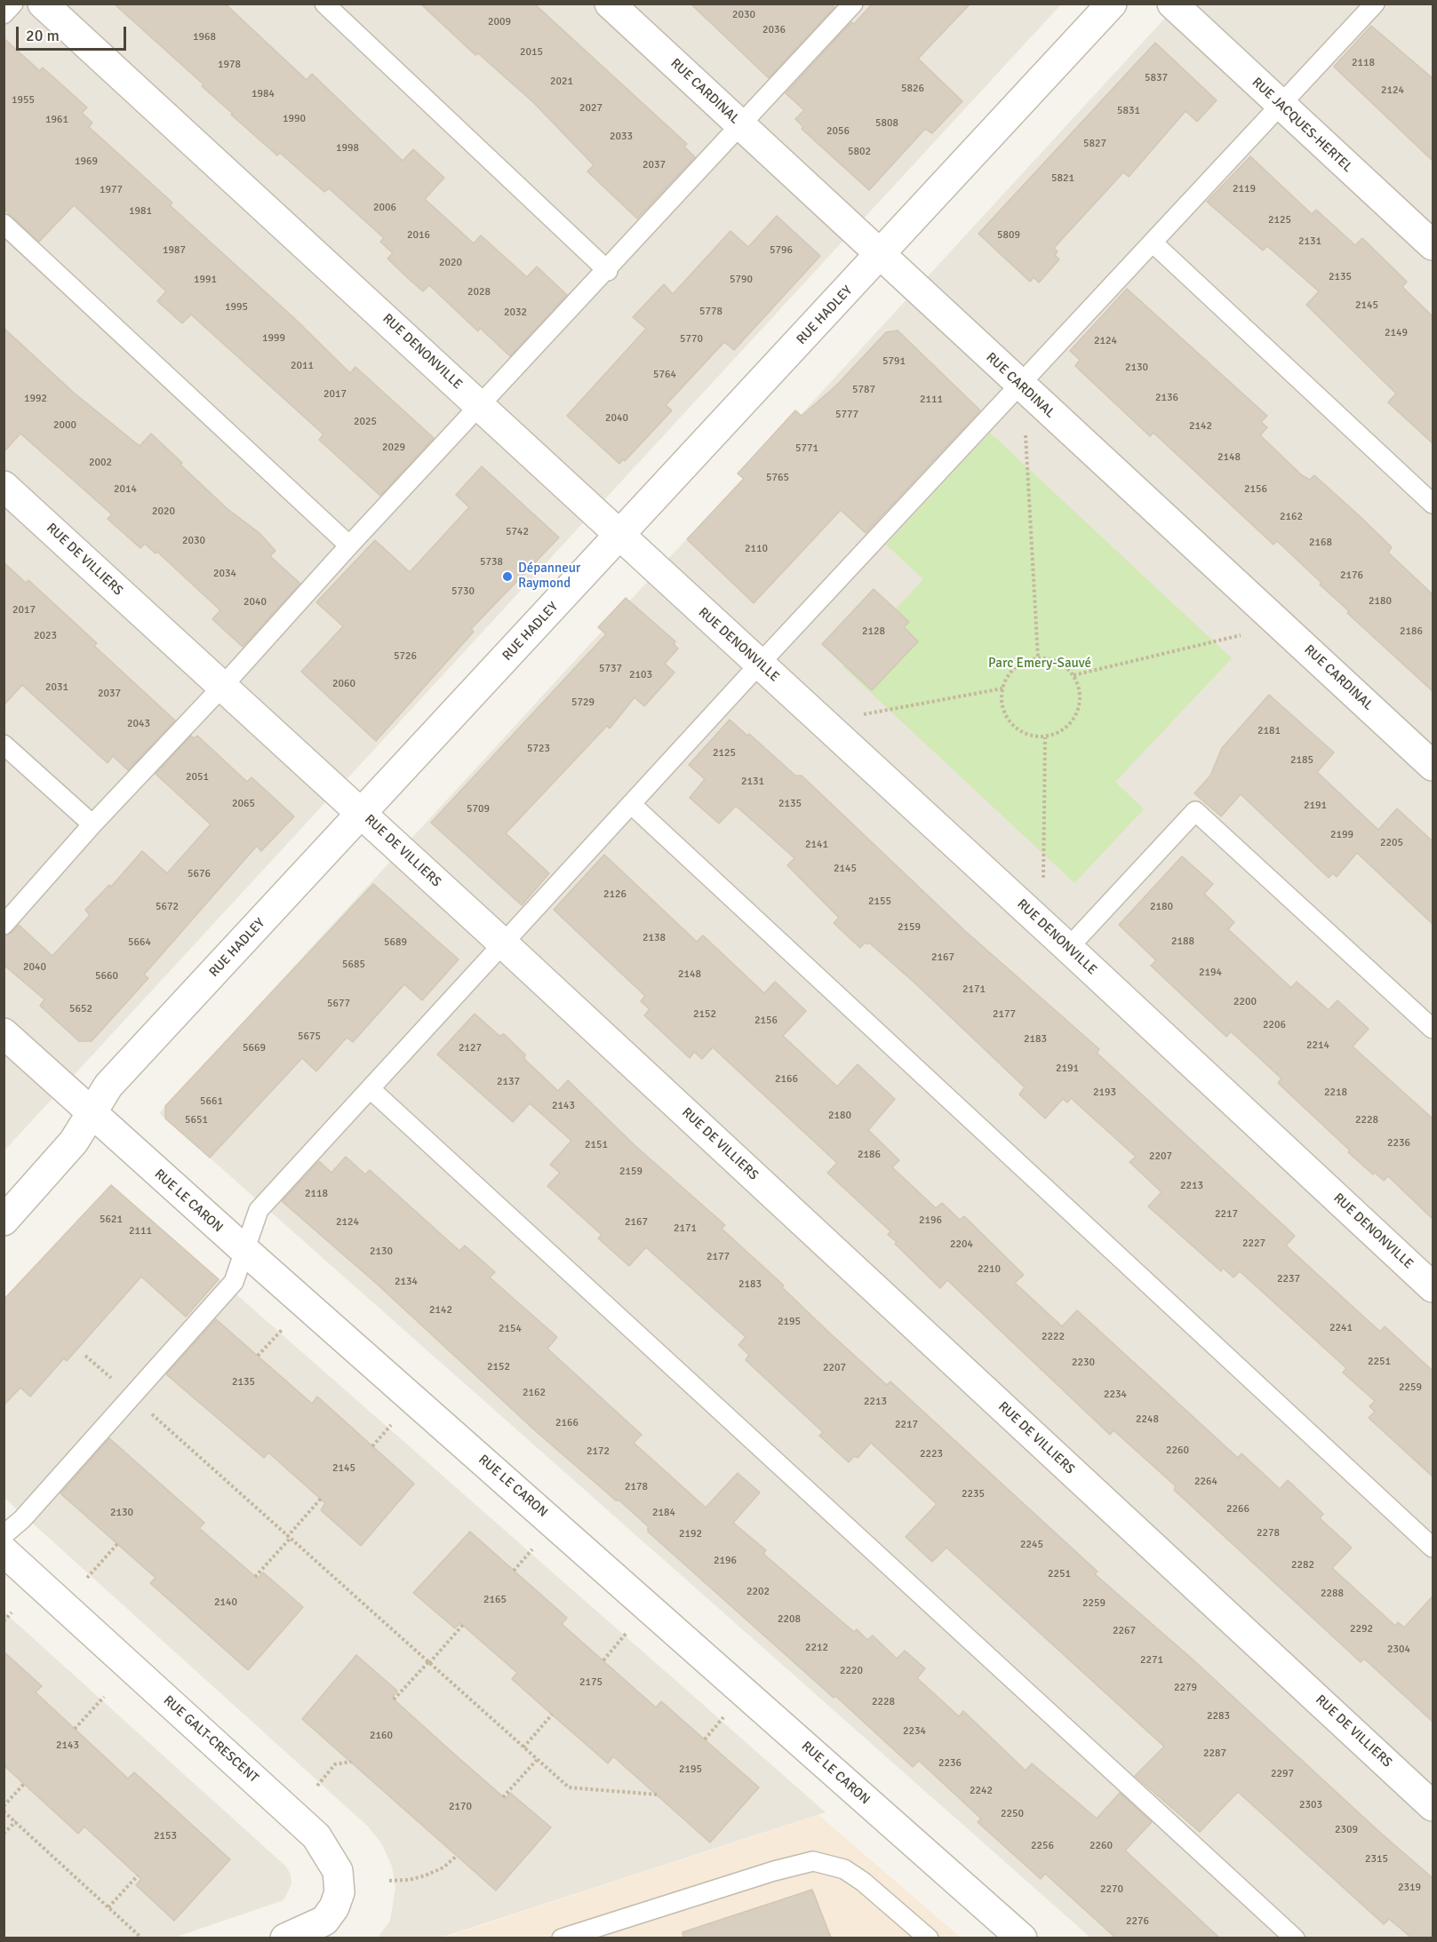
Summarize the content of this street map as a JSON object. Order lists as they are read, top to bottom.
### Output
{
  "streets": {
    "street": [
      "RUE CARDINAL",
      "RUE JACQUES-HERTEL",
      "RUE HADLEY",
      "RUE DENONVILLE",
      "RUE DE VILLIERS",
      "RUE LE CARON",
      "RUE GALT-CRESCENT"
    ]
  },
  "crossings": [
    ["RUE CARDINAL", "RUE HADLEY"],
    ["RUE HADLEY", "RUE DENONVILLE"],
    ["RUE HADLEY", "RUE DE VILLIERS"],
    ["RUE HADLEY", "RUE LE CARON"]
  ],
  "parks": ["Parc Emery-Sauvé"],
  "places": ["Dépanneur Raymond"],
  "house_numbers": [
    "2030",
    "2009",
    "2036",
    "1968",
    "2015",
    "2118",
    "1978",
    "5837",
    "2021",
    "5826",
    "2124",
    "1984",
    "1955",
    "2027",
    "5831",
    "1990",
    "1961",
    "5808",
    "2056",
    "2033",
    "5827",
    "1998",
    "5802",
    "1969",
    "2037",
    "5821",
    "2119",
    "1977",
    "2006",
    "1981",
    "2125",
    "2016",
    "5809",
    "2131",
    "1987",
    "5796",
    "2020",
    "2135",
    "1991",
    "5790",
    "2028",
    "2145",
    "1995",
    "5778",
    "2032",
    "2149",
    "1999",
    "5770",
    "2124",
    "5791",
    "2011",
    "2130",
    "5764",
    "5787",
    "2017",
    "2136",
    "1992",
    "2111",
    "5777",
    "2040",
    "2025",
    "2000",
    "2142",
    "2029",
    "5771",
    "2148",
    "2002",
    "5765",
    "2014",
    "2156",
    "2020",
    "2162",
    "5742",
    "2030",
    "2168",
    "2110",
    "5738",
    "2034",
    "2176",
    "5730",
    "2180",
    "2040",
    "2017",
    "2128",
    "2186",
    "2023",
    "5726",
    "5737",
    "2103",
    "2060",
    "2031",
    "2037",
    "5729",
    "2043",
    "2181",
    "5723",
    "2125",
    "2185",
    "2051",
    "2131",
    "2065",
    "2135",
    "2191",
    "5709",
    "2199",
    "2205",
    "2141",
    "2145",
    "5676",
    "2126",
    "2155",
    "5672",
    "2180",
    "2159",
    "2138",
    "2188",
    "5664",
    "5689",
    "2167",
    "5685",
    "2040",
    "2194",
    "2148",
    "5660",
    "2171",
    "2200",
    "5677",
    "5652",
    "2152",
    "2177",
    "2156",
    "2206",
    "5675",
    "2183",
    "2214",
    "5669",
    "2127",
    "2191",
    "2166",
    "2137",
    "2193",
    "2218",
    "5661",
    "2143",
    "2180",
    "5651",
    "2228",
    "2236",
    "2151",
    "2186",
    "2207",
    "2159",
    "2213",
    "2118",
    "2217",
    "5621",
    "2196",
    "2124",
    "2167",
    "2171",
    "2111",
    "2227",
    "2204",
    "2130",
    "2177",
    "2210",
    "2237",
    "2134",
    "2183",
    "2142",
    "2195",
    "2241",
    "2154",
    "2222",
    "2251",
    "2230",
    "2152",
    "2207",
    "2135",
    "2259",
    "2162",
    "2234",
    "2213",
    "2248",
    "2166",
    "2217",
    "2260",
    "2172",
    "2223",
    "2145",
    "2264",
    "2178",
    "2235",
    "2266",
    "2130",
    "2184",
    "2278",
    "2192",
    "2245",
    "2196",
    "2282",
    "2251",
    "2202",
    "2288",
    "2165",
    "2140",
    "2259",
    "2208",
    "2292",
    "2267",
    "2212",
    "2304",
    "2271",
    "2220",
    "2175",
    "2279",
    "2228",
    "2283",
    "2234",
    "2160",
    "2143",
    "2287",
    "2236",
    "2195",
    "2297",
    "2242",
    "2303",
    "2170",
    "2250",
    "2309",
    "2153",
    "2256",
    "2260",
    "2315",
    "2319",
    "2270",
    "2276"
  ],
  "scale_bar": "20 m"
}
